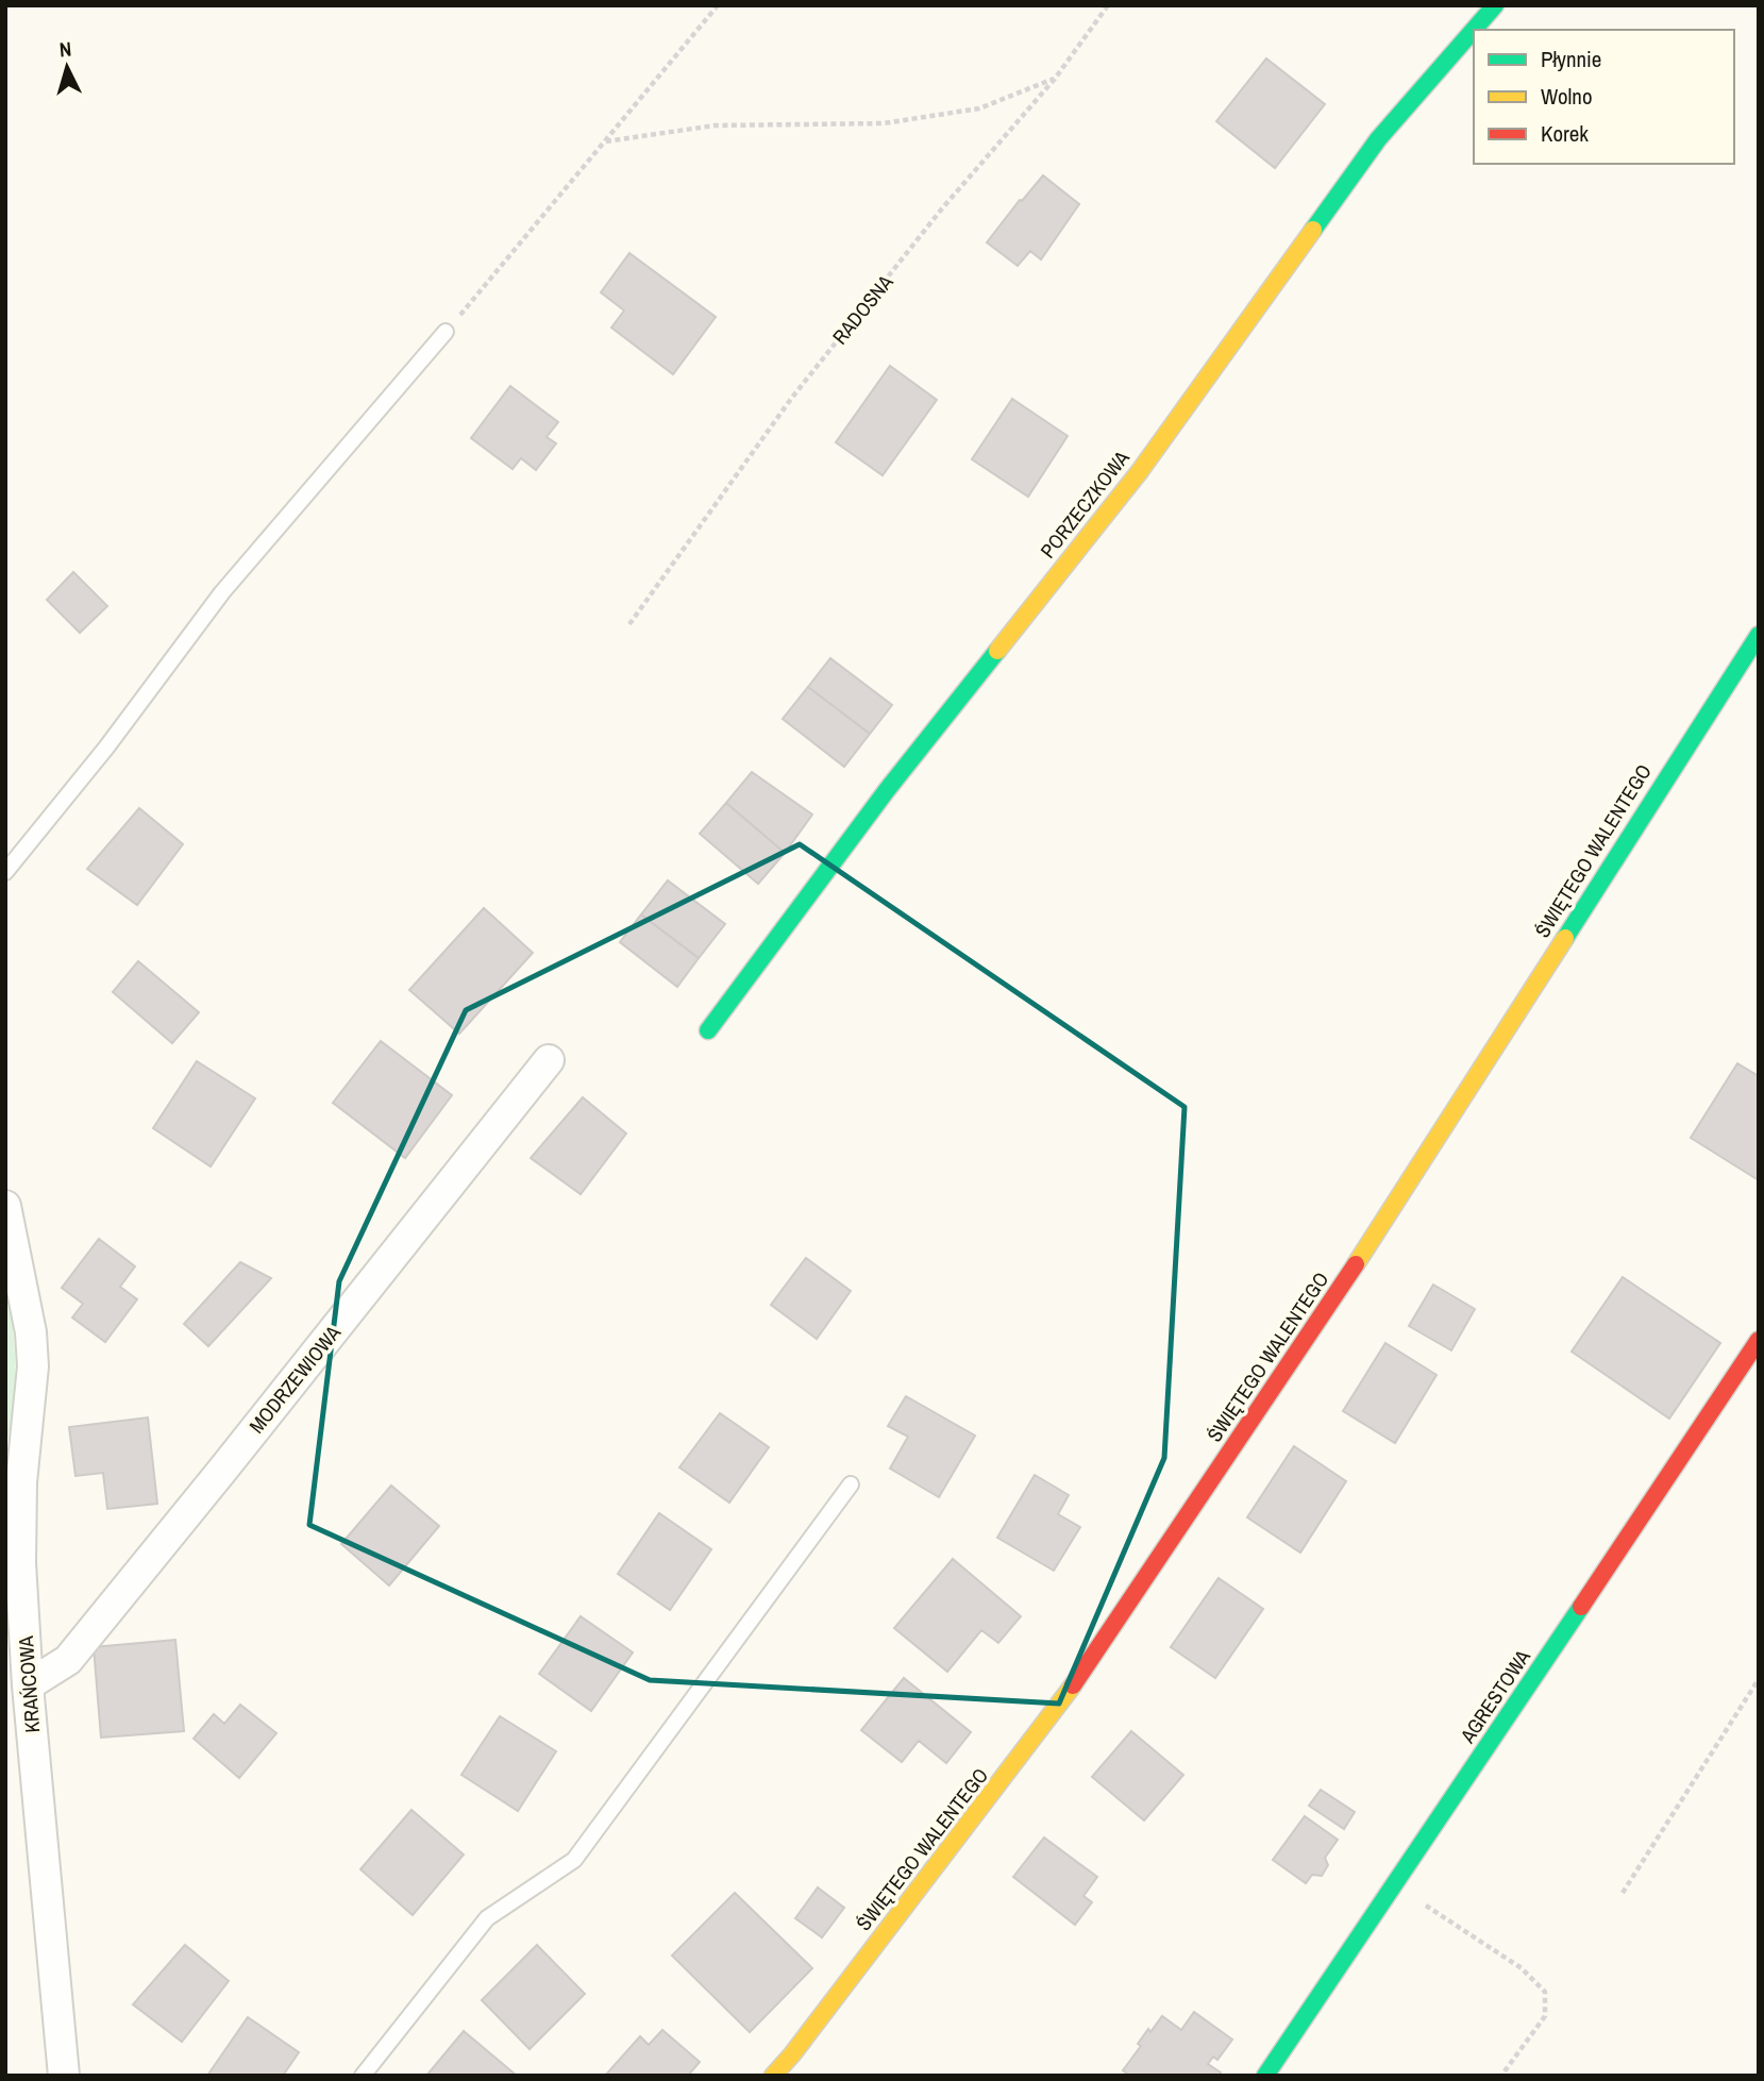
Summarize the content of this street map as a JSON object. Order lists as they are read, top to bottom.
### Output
{
  "streets": {
    "street": [
      "PORZECZKOWA",
      "ŚWIĘTEGO WALENTEGO",
      "MODRZEWIOWA",
      "KRAŃCOWA",
      "AGRESTOWA"
    ],
    "path": ["RADOSNA"]
  },
  "crossings": [
    ["MODRZEWIOWA", "KRAŃCOWA"]
  ],
  "legend": ["Płynnie", "Wolno", "Korek"],
  "north": "top"
}
